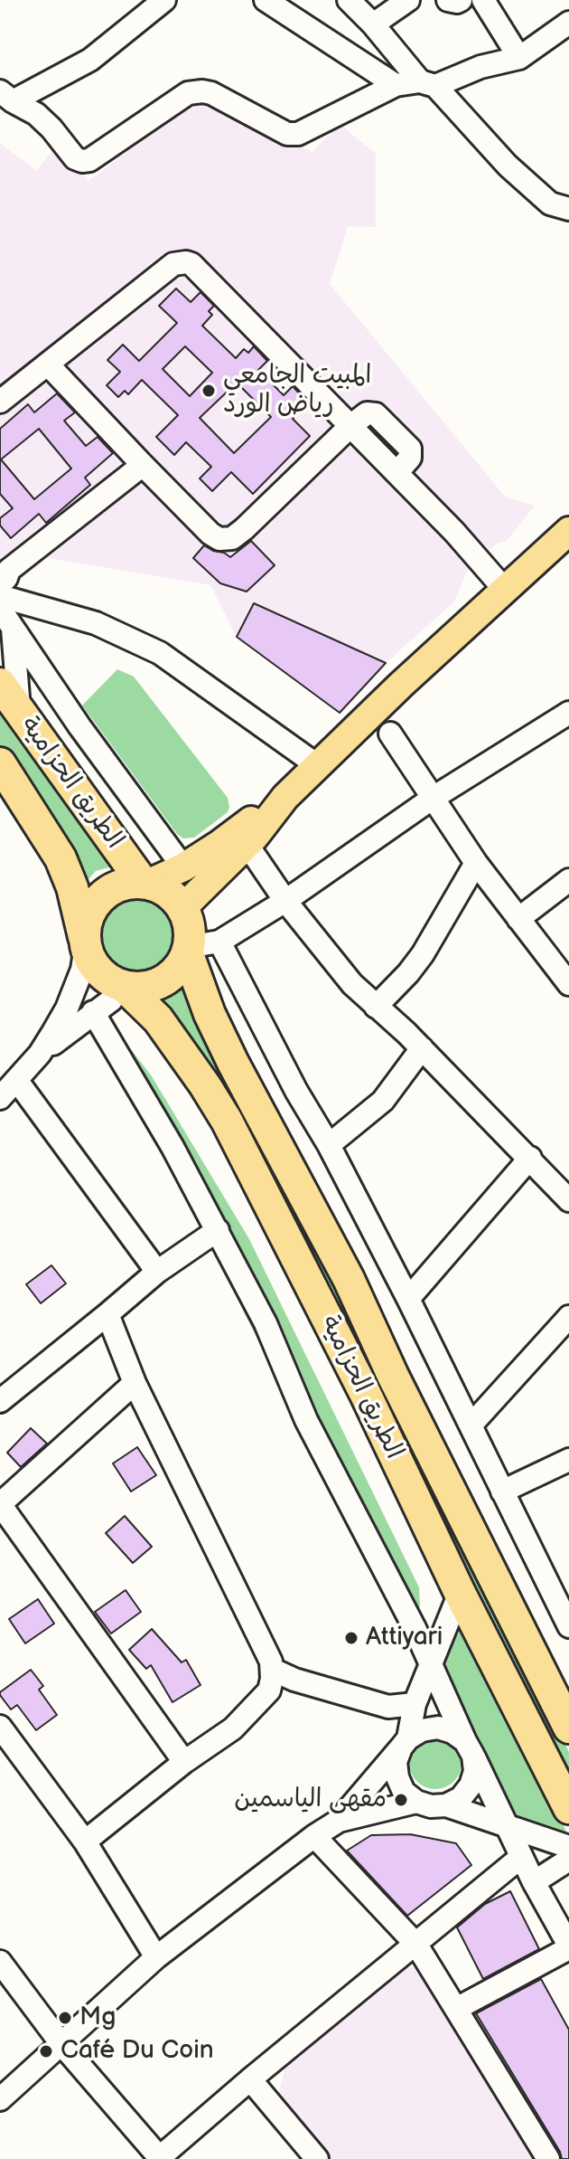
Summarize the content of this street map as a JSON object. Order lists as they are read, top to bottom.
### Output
{
  "streets": {
    "highway": ["الطريق الحزامية"]
  },
  "places": [
    "المبيت الجامعي رياض الورد",
    "Attiyari",
    "مقهى الياسمين",
    "Mg",
    "Café Du Coin"
  ]
}
